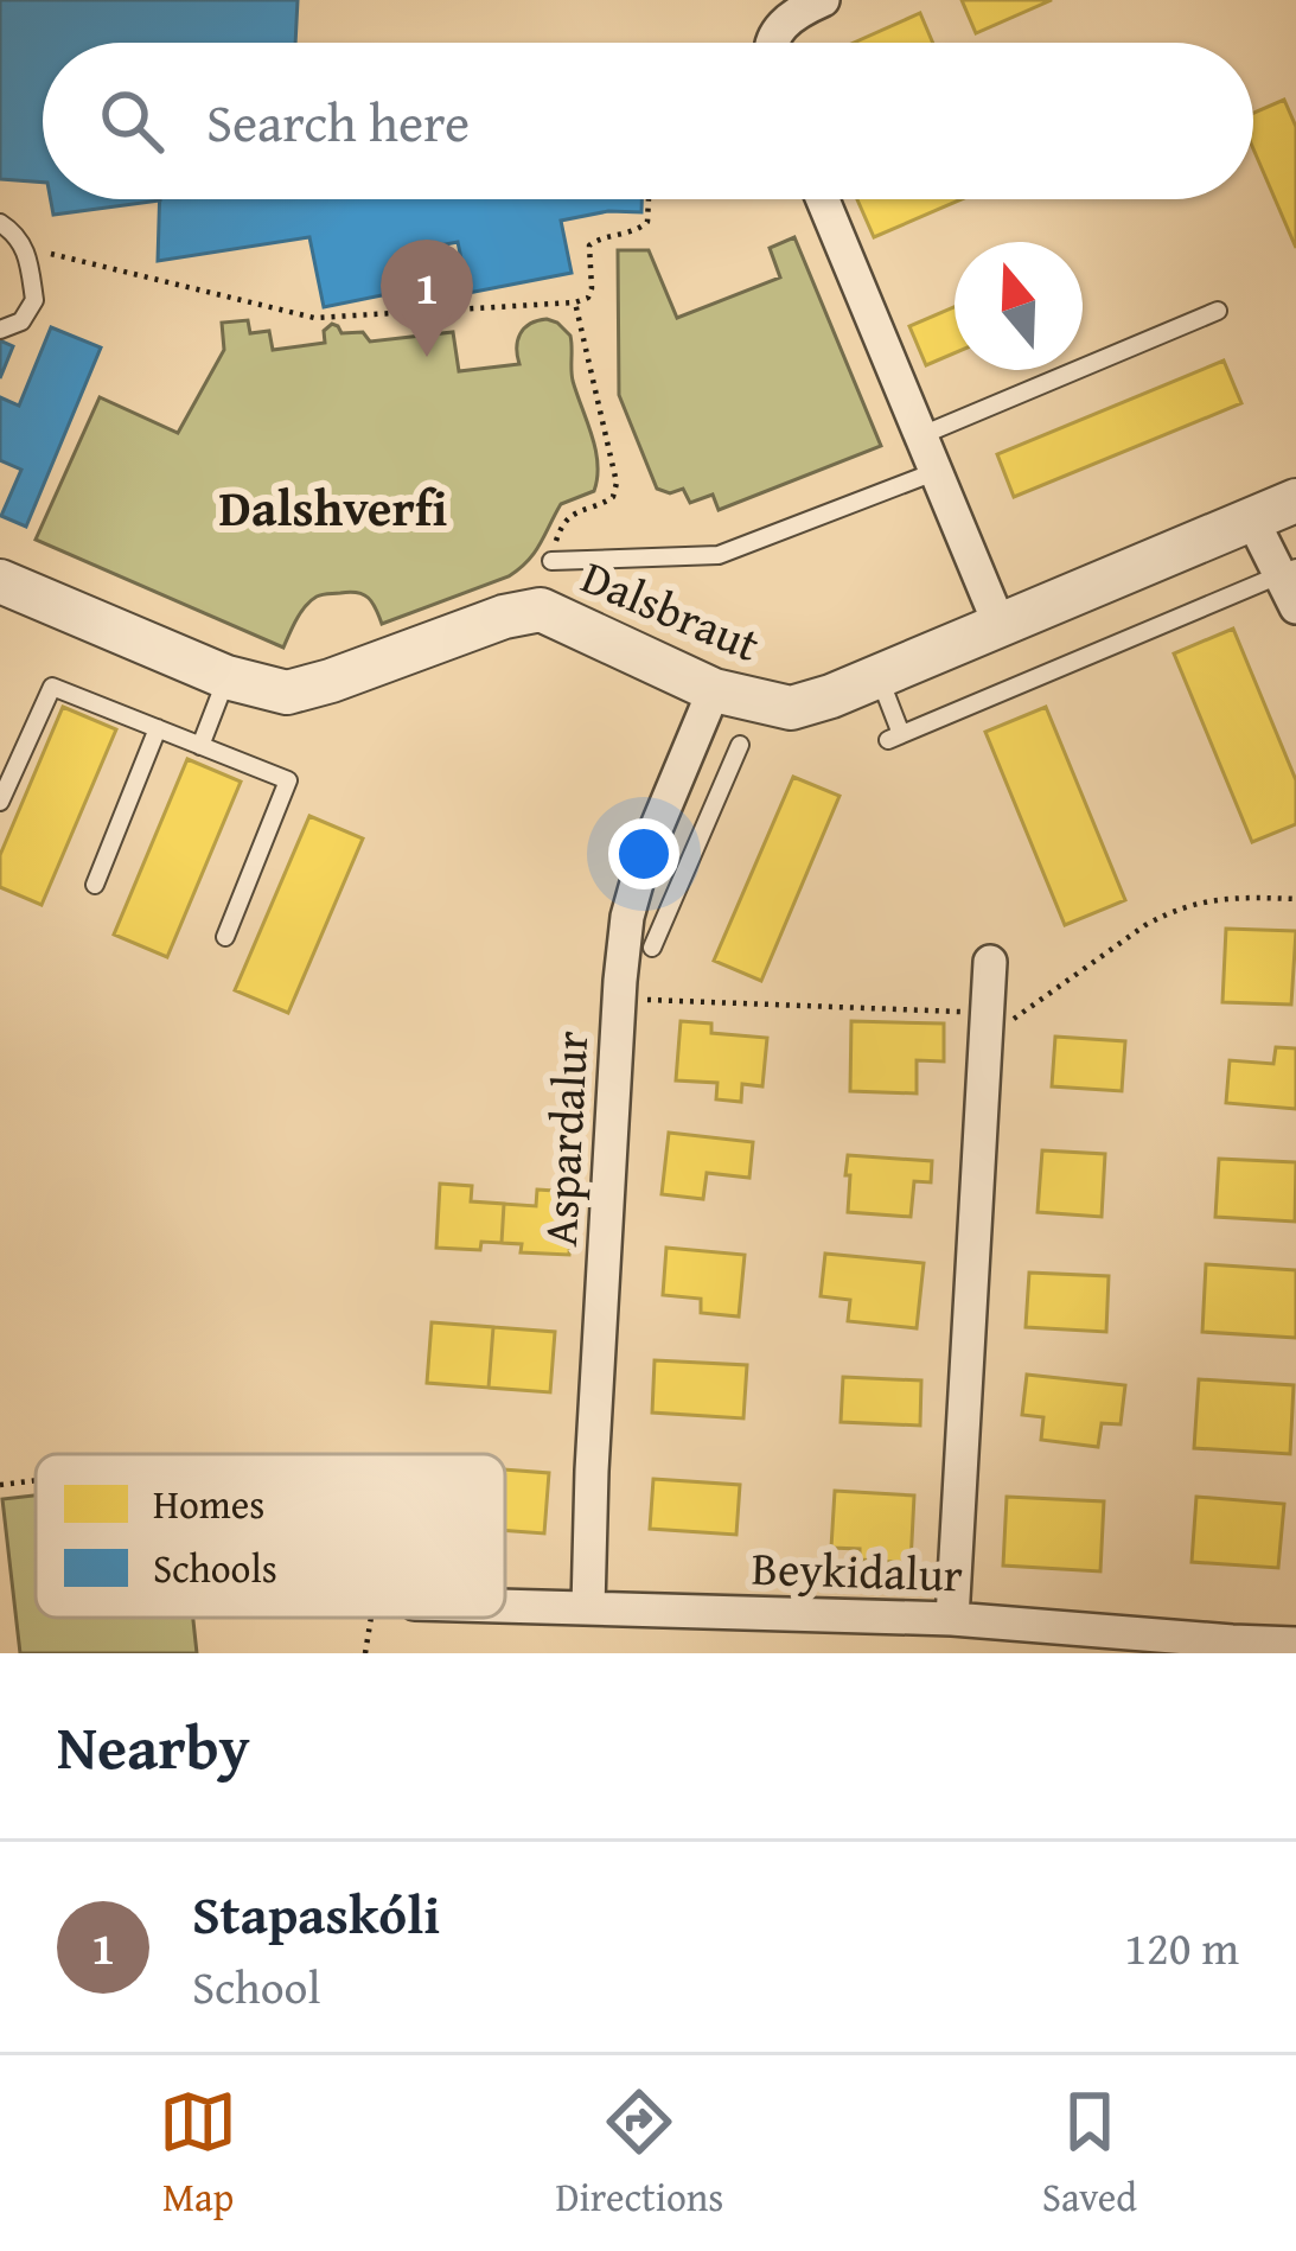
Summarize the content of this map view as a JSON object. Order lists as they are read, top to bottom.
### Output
{
  "streets": {
    "street": ["Dalsbraut", "Aspardalur", "Beykidalur"]
  },
  "crossings": [
    ["Dalsbraut", "Aspardalur"],
    ["Aspardalur", "Beykidalur"]
  ],
  "districts": ["Dalshverfi"],
  "legend": ["Homes", "Schools"],
  "north": "top",
  "page": {
    "search": "Search here",
    "pins": "1",
    "heading": "Nearby",
    "list": [
      {
        "mark": "1",
        "name": "Stapaskóli",
        "note": "School",
        "value": "120 m"
      }
    ],
    "nav": ["Map", "Directions", "Saved"]
  }
}
